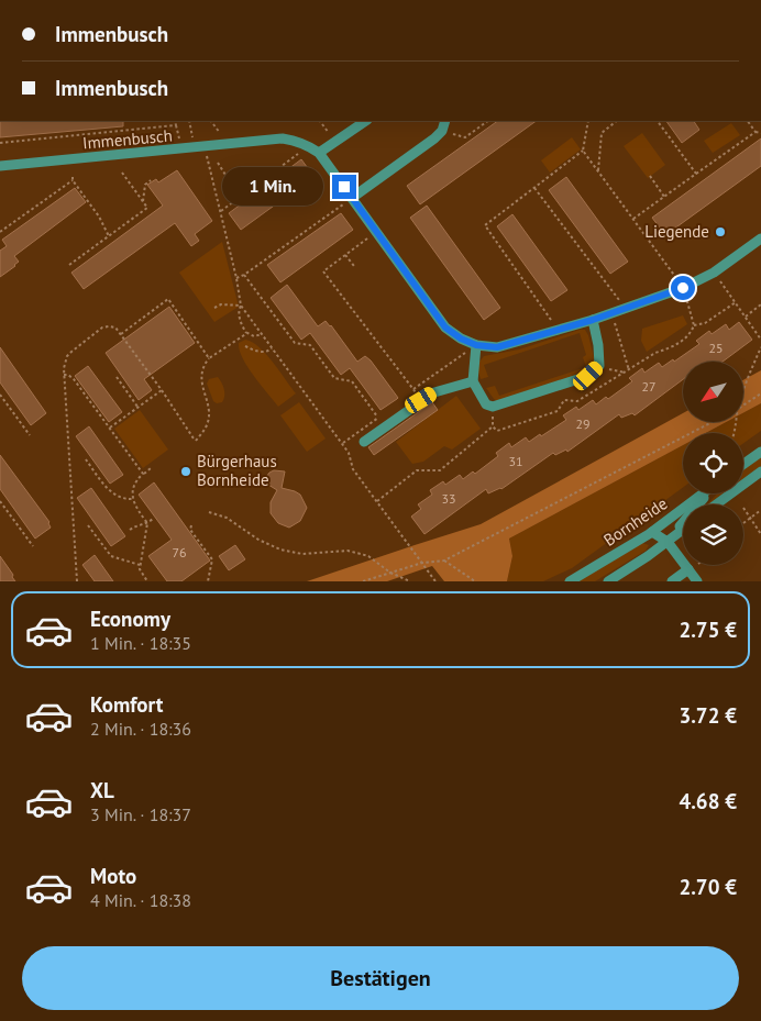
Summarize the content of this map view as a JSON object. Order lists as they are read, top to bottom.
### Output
{
  "streets": {
    "street": ["Immenbusch", "Bornheide"]
  },
  "places": ["Liegende", "Bürgerhaus Bornheide"],
  "house_numbers": [
    "25",
    "27",
    "29",
    "31",
    "33",
    "76"
  ],
  "north": "bottom left",
  "page": {
    "banner": ["Immenbusch", "Immenbusch"],
    "bubble": "1 Min.",
    "list": [
      {
        "name": "Economy",
        "note": "1 Min. · 18:35",
        "value": "2.75 €"
      },
      {
        "name": "Komfort",
        "note": "2 Min. · 18:36",
        "value": "3.72 €"
      },
      {
        "name": "XL",
        "note": "3 Min. · 18:37",
        "value": "4.68 €"
      },
      {
        "name": "Moto",
        "note": "4 Min. · 18:38",
        "value": "2.70 €"
      }
    ],
    "buttons": "Bestätigen"
  }
}
